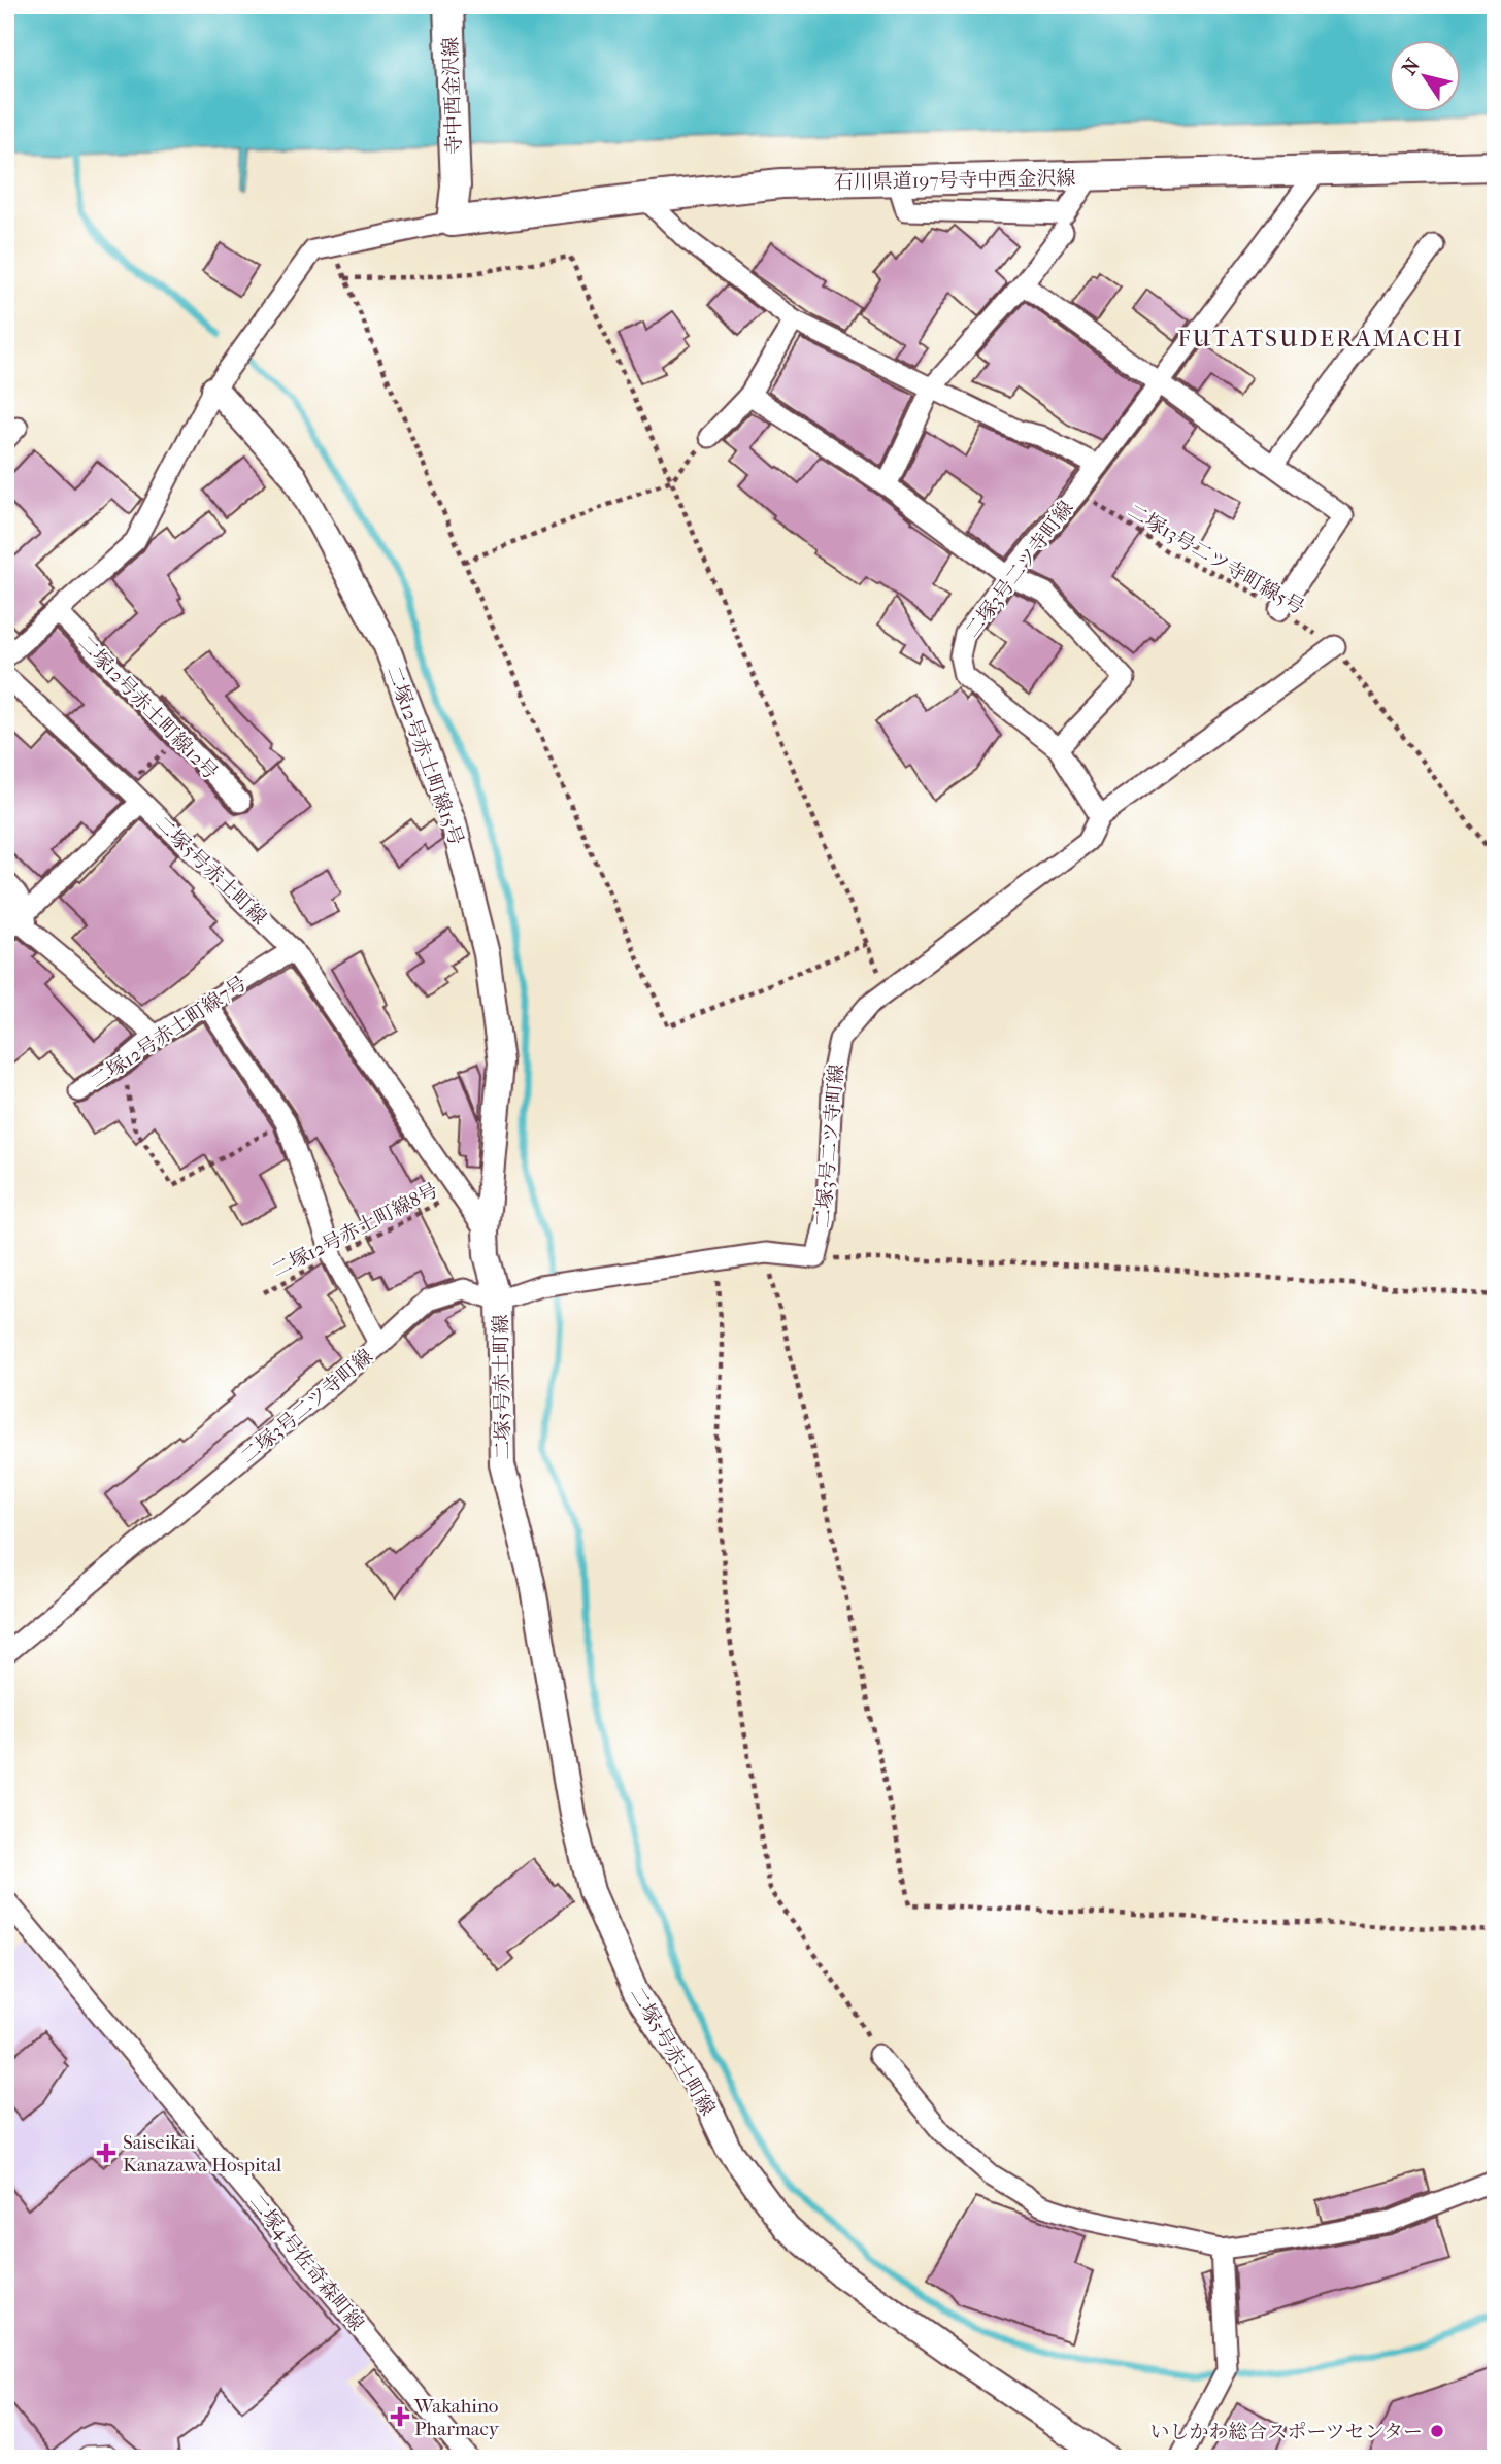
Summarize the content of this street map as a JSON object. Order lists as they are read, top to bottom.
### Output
{
  "streets": {
    "main road": ["寺中西金沢線", "石川県道197号寺中西金沢線"],
    "street": [
      "二塚3号二ツ寺町線",
      "二塚12号赤土町線12号",
      "二塚12号赤土町線15号",
      "二塚5号赤土町線",
      "二塚12号赤土町線7号",
      "二塚4号佐奇森町線"
    ],
    "path": ["二塚13号二ツ寺町線5号", "二塚12号赤土町線8号"]
  },
  "crossings": [
    ["寺中西金沢線", "石川県道197号寺中西金沢線"],
    ["石川県道197号寺中西金沢線", "二塚3号二ツ寺町線"],
    ["二塚13号二ツ寺町線5号", "二塚3号二ツ寺町線"],
    ["二塚3号二ツ寺町線", "二塚12号赤土町線15号"],
    ["二塚3号二ツ寺町線", "二塚5号赤土町線"],
    ["二塚12号赤土町線15号", "二塚5号赤土町線"],
    ["二塚5号赤土町線", "二塚12号赤土町線7号"],
    ["二塚5号赤土町線", "二塚12号赤土町線8号"]
  ],
  "districts": ["FUTATSUDERAMACHI"],
  "places": {
    "health": ["Saiseikai Kanazawa Hospital", "Wakahino Pharmacy"],
    "other": ["いしかわ総合スポーツセンター"]
  },
  "north": "top left"
}
